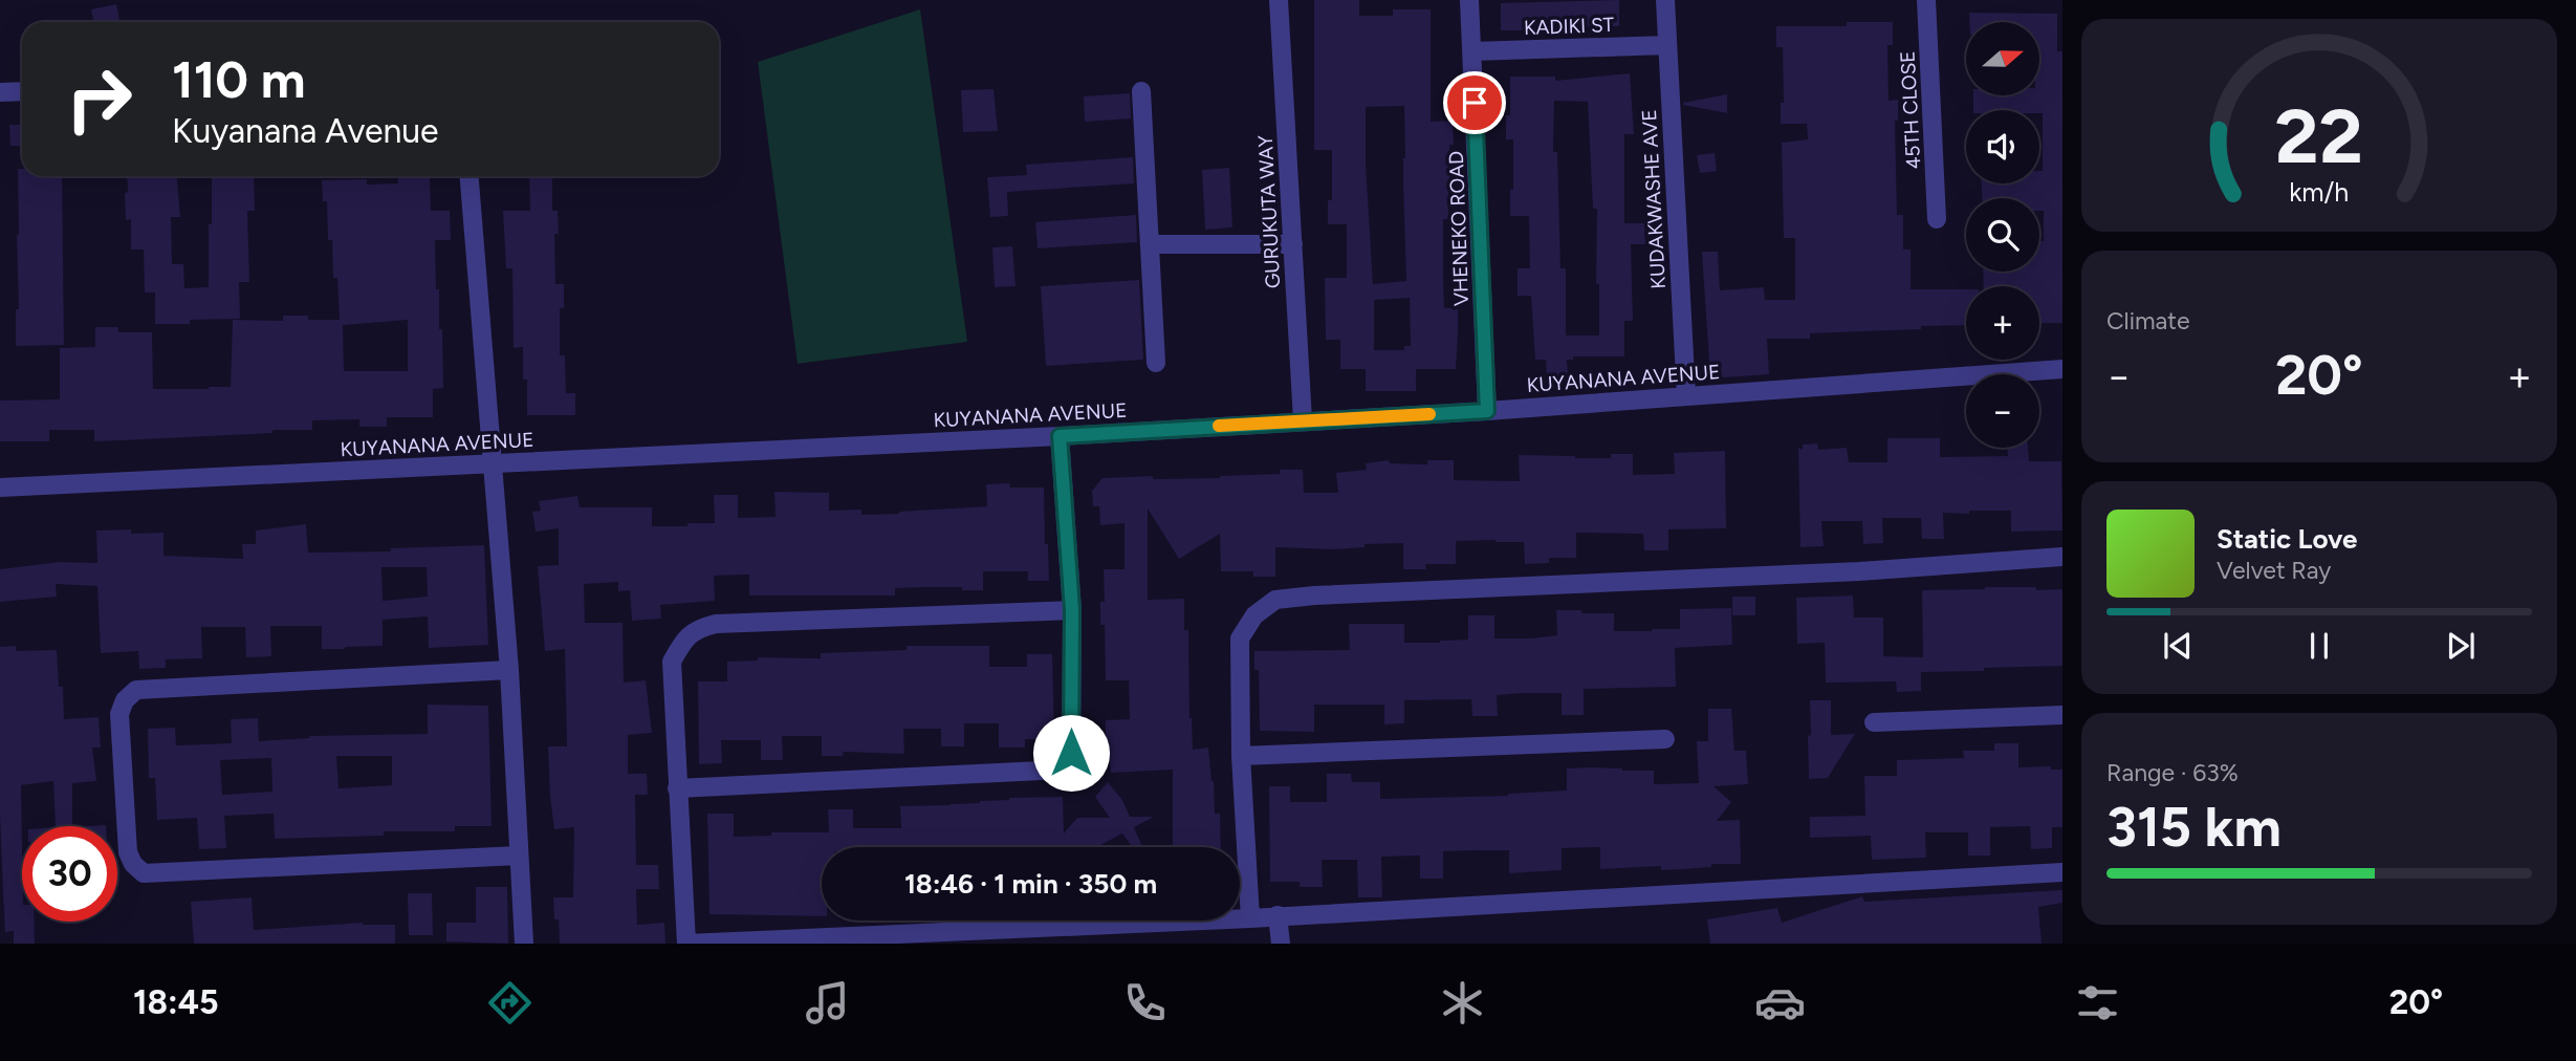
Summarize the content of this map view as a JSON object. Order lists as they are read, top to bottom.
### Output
{
  "streets": {
    "street": [
      "KADIKI ST",
      "45TH CLOSE",
      "KUDAKWASHE AVE",
      "GURUKUTA WAY",
      "VHENEKO ROAD",
      "KUYANANA AVENUE"
    ]
  },
  "crossings": [
    ["KADIKI ST", "KUDAKWASHE AVE"],
    ["KADIKI ST", "VHENEKO ROAD"],
    ["KUDAKWASHE AVE", "KUYANANA AVENUE"],
    ["GURUKUTA WAY", "KUYANANA AVENUE"],
    ["VHENEKO ROAD", "KUYANANA AVENUE"]
  ],
  "north": "right",
  "page": {
    "map_buttons": ["+", "−"],
    "turn": ["110 m", "Kuyanana Avenue"],
    "tile": [
      "Climate",
      ["Range · 63%", "315 km"]
    ],
    "heat": ["−", "20°", "+"],
    "song": ["Static Love", "Velvet Ray"],
    "limit": "30",
    "trip": "18:46 · 1 min · 350 m",
    "tabs": ["18:45", "20°"],
    "gauge": ["22", "km/h"]
  }
}
